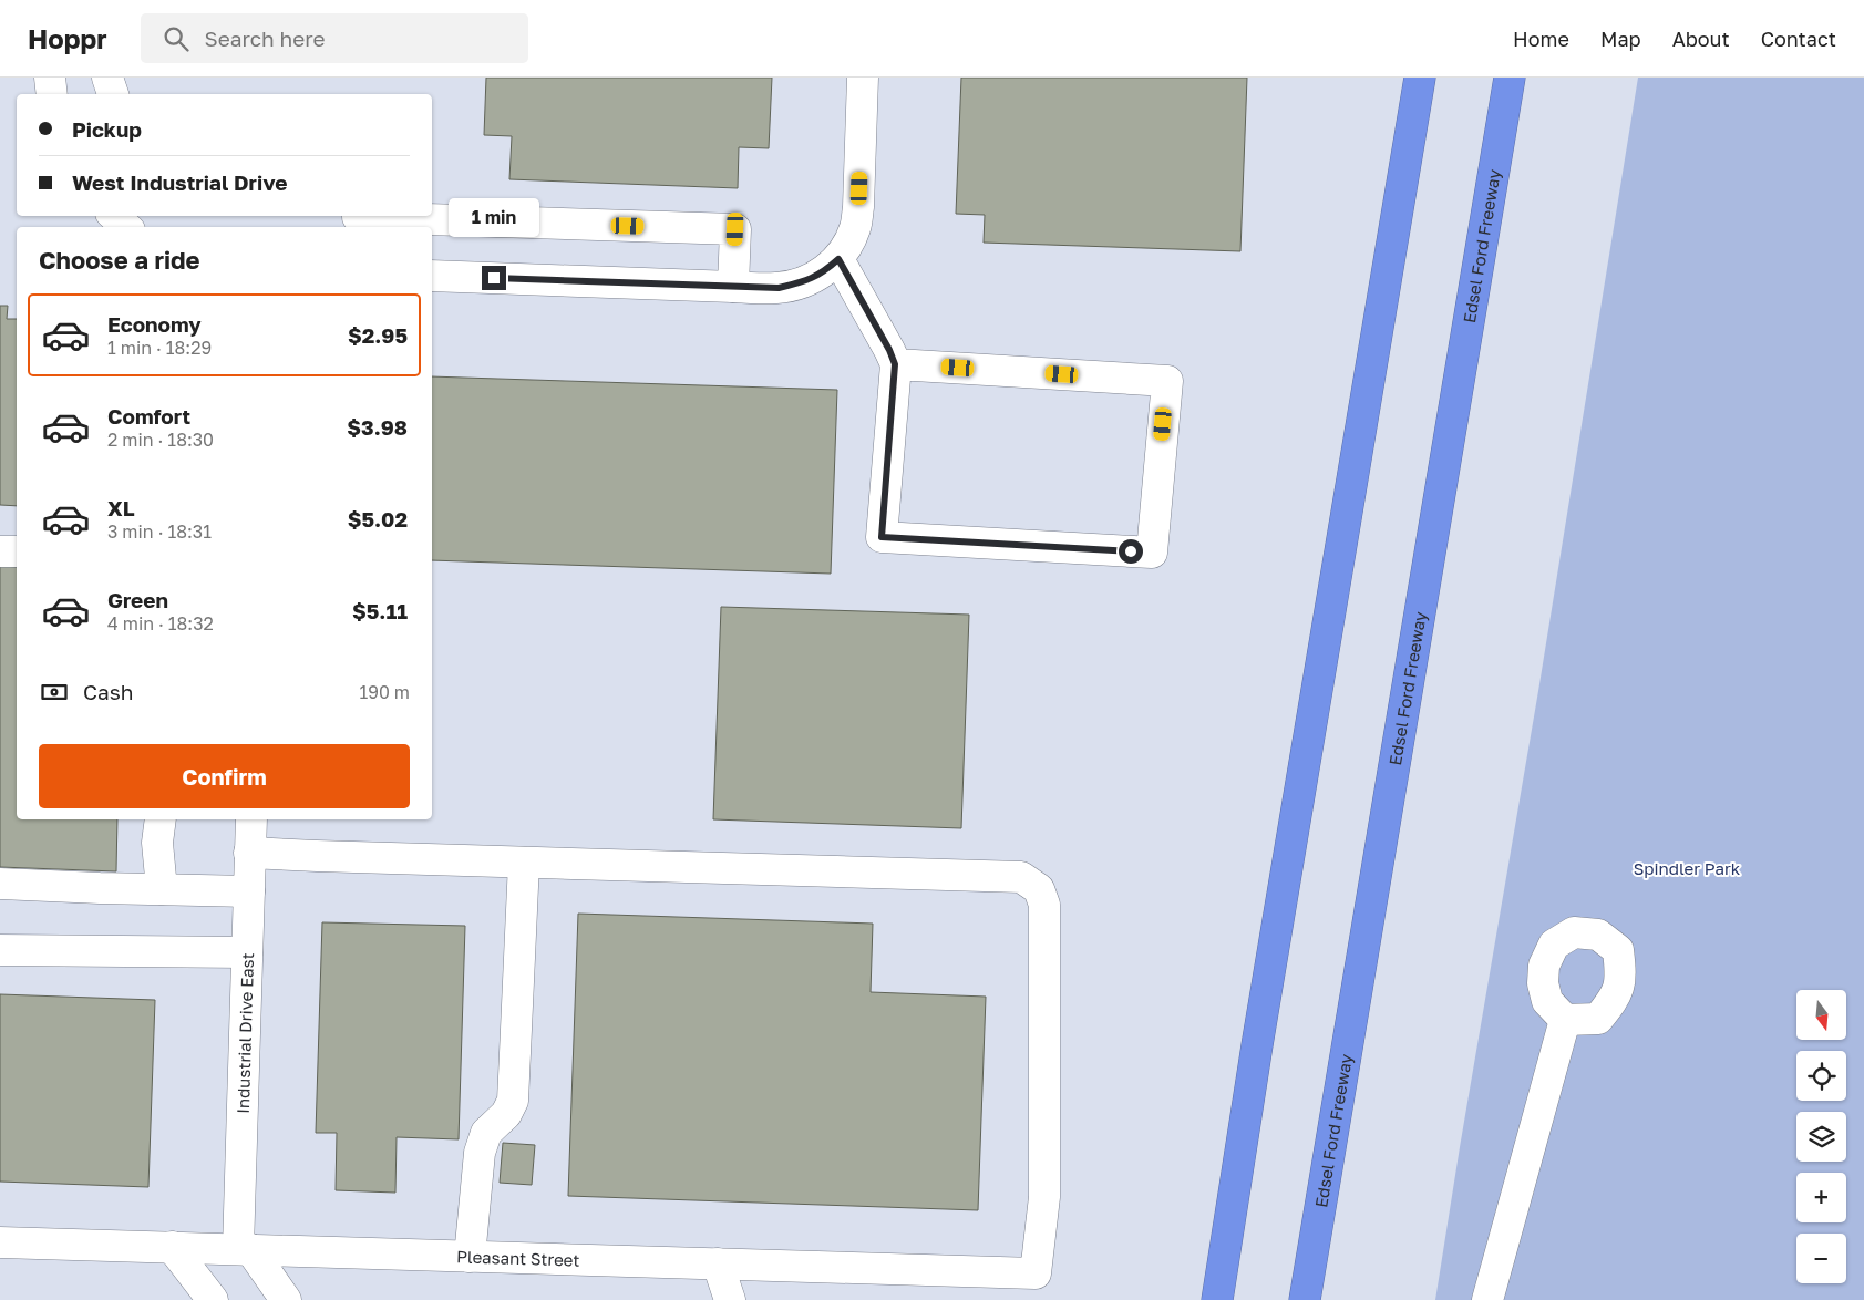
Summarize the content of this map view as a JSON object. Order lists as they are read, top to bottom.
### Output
{
  "streets": {
    "highway": ["Edsel Ford Freeway"],
    "street": ["Industrial Drive East", "Pleasant Street"]
  },
  "crossings": [
    ["Industrial Drive East", "Pleasant Street"]
  ],
  "parks": ["Spindler Park"],
  "north": "bottom",
  "page": {
    "header": "Hoppr",
    "search": "Search here",
    "nav": [
      "Home",
      "Map",
      "About",
      "Contact"
    ],
    "banner": ["Pickup", "West Industrial Drive"],
    "bubble": "1 min",
    "heading": "Choose a ride",
    "list": [
      {
        "name": "Economy",
        "note": "1 min · 18:29",
        "value": "$2.95"
      },
      {
        "name": "Comfort",
        "note": "2 min · 18:30",
        "value": "$3.98"
      },
      {
        "name": "XL",
        "note": "3 min · 18:31",
        "value": "$5.02"
      },
      {
        "name": "Green",
        "note": "4 min · 18:32",
        "value": "$5.11"
      }
    ],
    "pay": ["Cash", "190 m"],
    "buttons": "Confirm",
    "map_buttons": ["+", "−"]
  }
}
